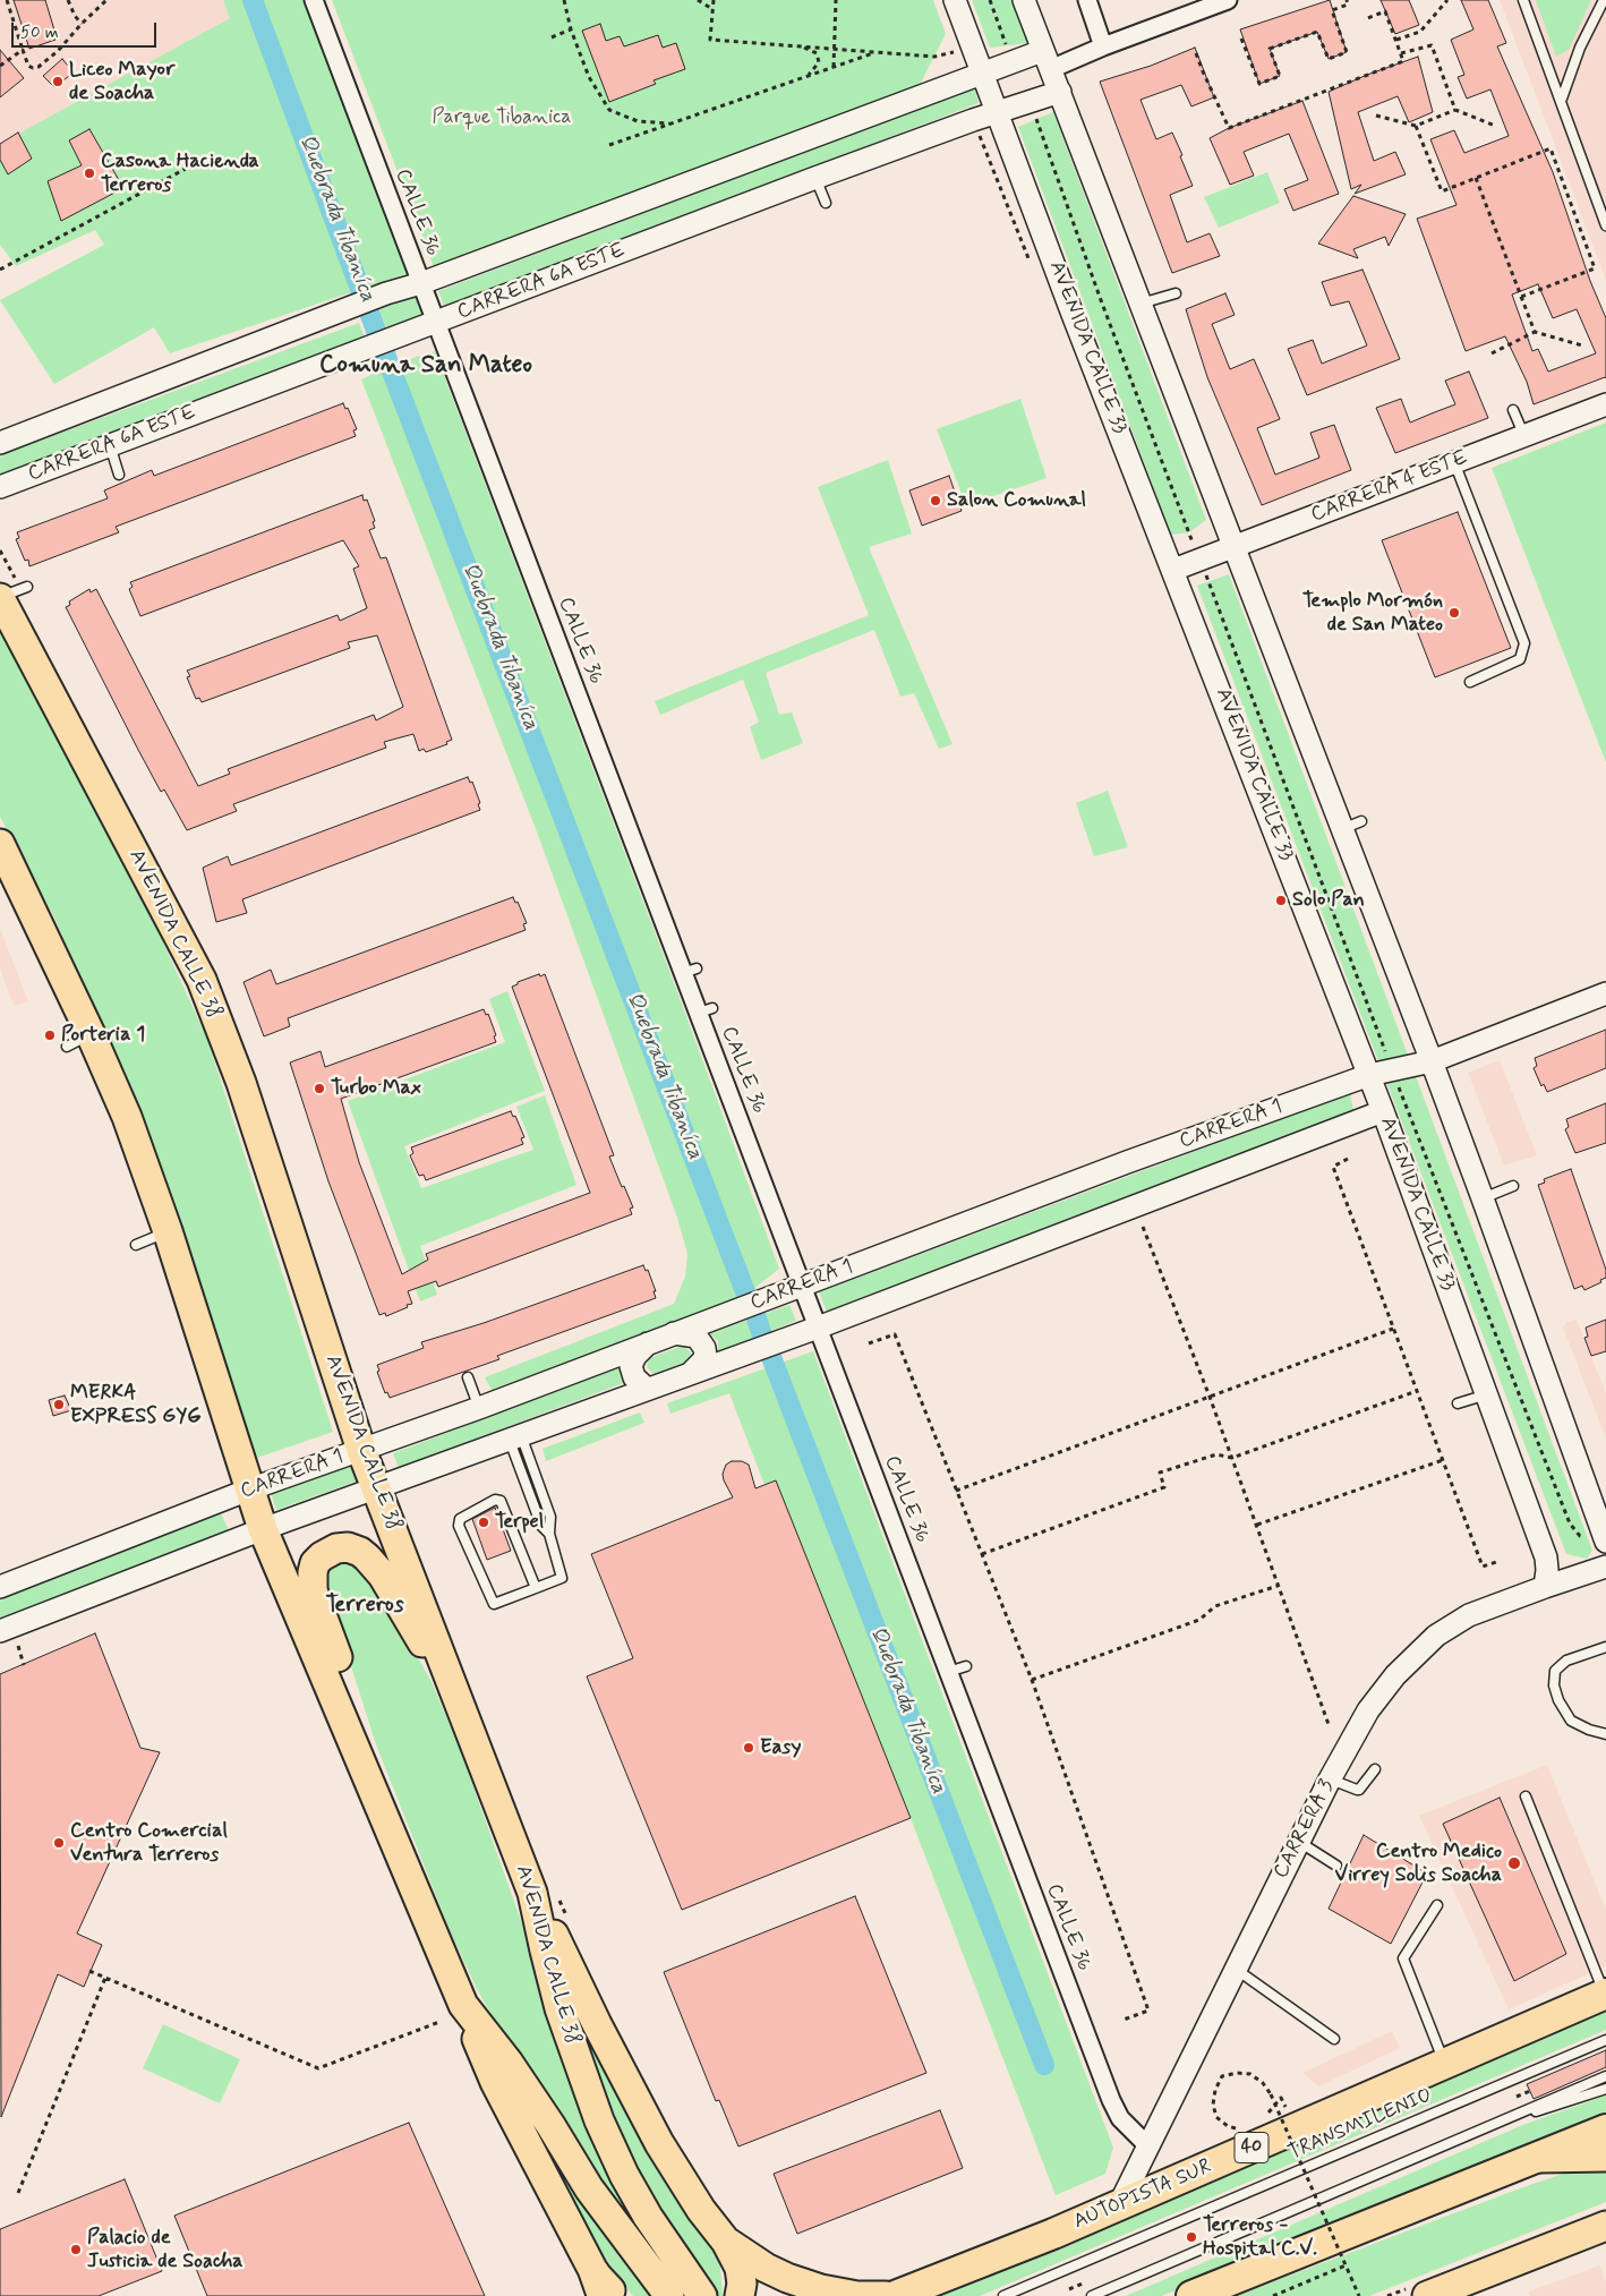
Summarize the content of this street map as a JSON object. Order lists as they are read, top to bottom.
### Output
{
  "streets": {
    "highway": ["40", "AUTOPISTA SUR"],
    "main road": ["AVENIDA CALLE 38"],
    "street": [
      "CALLE 36",
      "CARRERA 6A ESTE",
      "AVENIDA CALLE 33",
      "CARRERA 4 ESTE",
      "CARRERA 1",
      "CARRERA 3"
    ],
    "lane": ["TRANSMILENIO"]
  },
  "crossings": [
    ["CALLE 36", "CARRERA 6A ESTE"],
    ["CALLE 36", "CARRERA 1"],
    ["CALLE 36", "CARRERA 3"],
    ["CARRERA 6A ESTE", "AVENIDA CALLE 33"],
    ["AVENIDA CALLE 33", "CARRERA 4 ESTE"],
    ["AVENIDA CALLE 33", "CARRERA 1"],
    ["AVENIDA CALLE 33", "CARRERA 3"],
    ["AVENIDA CALLE 38", "CARRERA 1"],
    ["CARRERA 3", "AUTOPISTA SUR"]
  ],
  "districts": ["Comuna San Mateo", "Terreros"],
  "water": ["Quebrada Tibaníca"],
  "parks": ["Parque Tibanica"],
  "places": [
    "Liceo Mayor de Soacha",
    "Casona Hacienda Terreros",
    "Salon Comunal",
    "Templo Mormón de San Mateo",
    "Solo Pan",
    "Porteria 1",
    "Turbo Max",
    "MERKA EXPRESS GYG",
    "Terpel",
    "Easy",
    "Centro Comercial Ventura Terreros",
    "Centro Medico Virrey Solis Soacha",
    "Terreros - Hospital C.V.",
    "Palacio de Justicia de Soacha"
  ],
  "scale_bar": "50 m"
}
